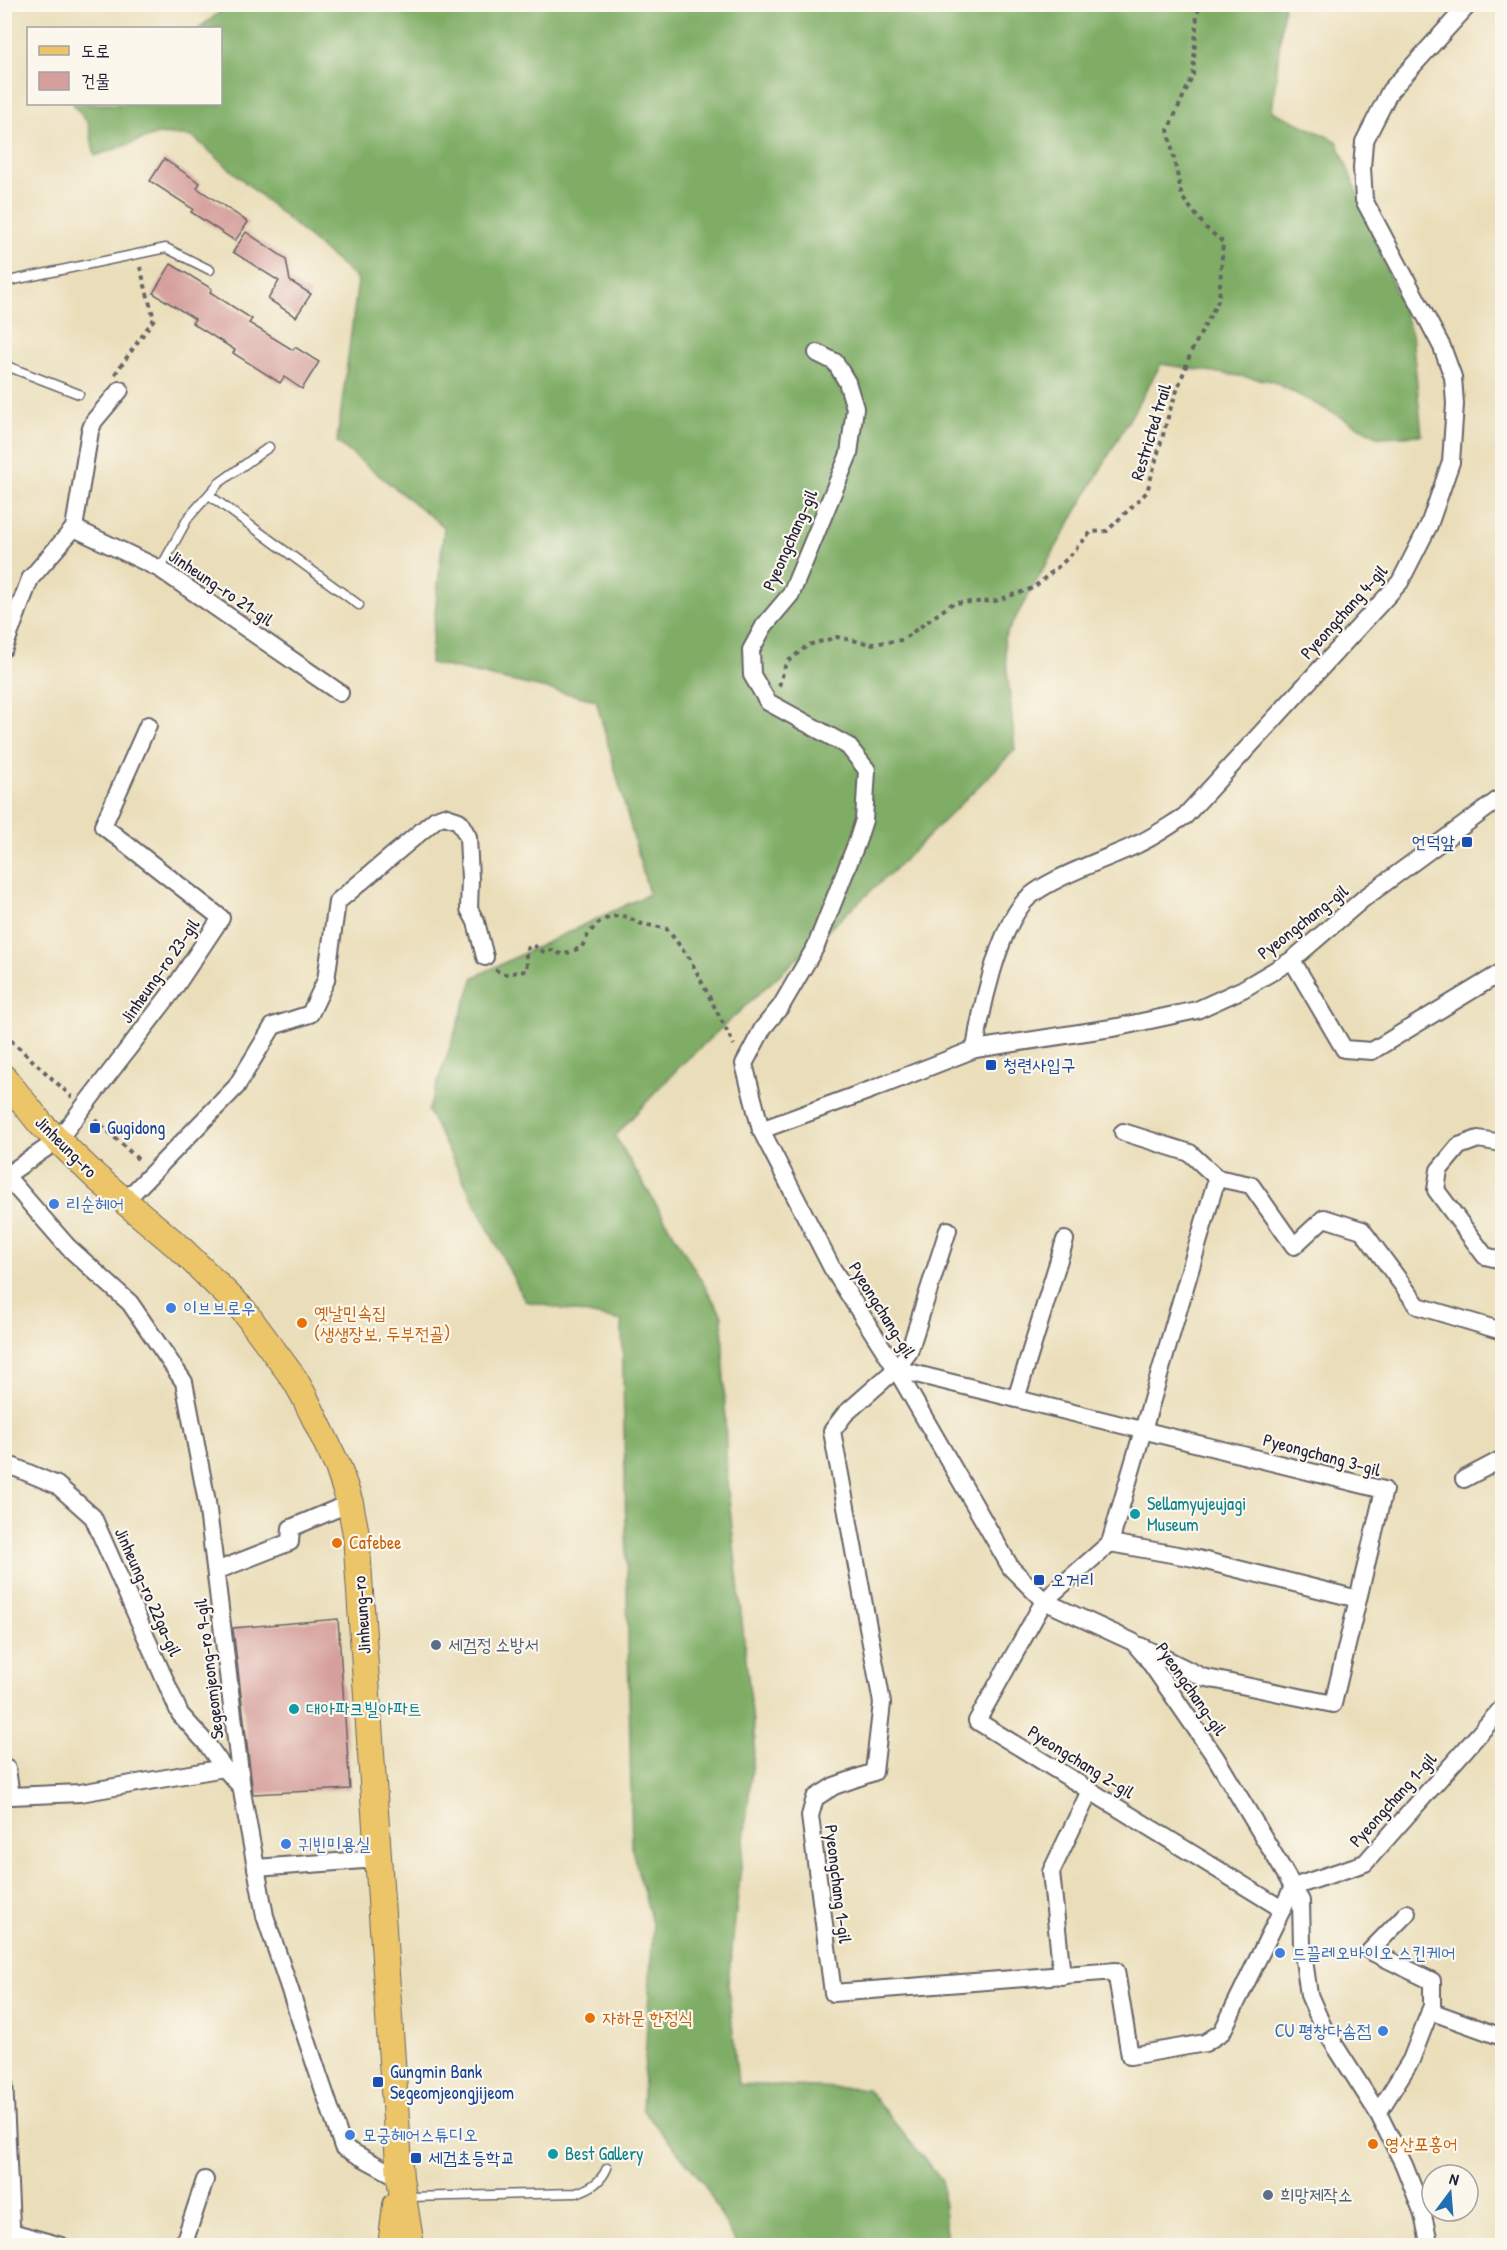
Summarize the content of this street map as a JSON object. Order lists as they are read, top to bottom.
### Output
{
  "streets": {
    "main road": ["Jinheung-ro"],
    "street": [
      "Pyeongchang-gil",
      "Jinheung-ro 21-gil",
      "Pyeongchang 4-gil",
      "Jinheung-ro 23-gil",
      "Pyeongchang 3-gil",
      "Jinheung-ro 22ga-gil",
      "Segeomjeong-ro 9-gil",
      "Pyeongchang 2-gil",
      "Pyeongchang 1-gil"
    ],
    "path": ["Restricted trail"]
  },
  "crossings": [
    ["Restricted trail", "Pyeongchang-gil"],
    ["Pyeongchang-gil", "Pyeongchang 4-gil"],
    ["Pyeongchang-gil", "Pyeongchang 3-gil"],
    ["Pyeongchang-gil", "Pyeongchang 2-gil"],
    ["Pyeongchang-gil", "Pyeongchang 1-gil"],
    ["Jinheung-ro 23-gil", "Jinheung-ro"],
    ["Jinheung-ro", "Segeomjeong-ro 9-gil"],
    ["Pyeongchang 3-gil", "Pyeongchang 1-gil"],
    ["Jinheung-ro 22ga-gil", "Segeomjeong-ro 9-gil"],
    ["Pyeongchang 2-gil", "Pyeongchang 1-gil"]
  ],
  "places": {
    "transit": [
      "언덕앞",
      "청련사입구",
      "Gugidong",
      "오거리",
      "Gungmin Bank Segeomjeongjijeom",
      "세검초등학교"
    ],
    "other": [
      "리순헤어",
      "이브브로우",
      "옛날민속집 (생생장보, 두부전골)",
      "Sellamyujeujagi Museum",
      "Cafebee",
      "세검정 소방서",
      "대아파크빌아파트",
      "귀빈미용실",
      "드끌레오바이오 스킨케어",
      "자하문 한정식",
      "CU 평창다솜점",
      "모궁헤어스튜디오",
      "영산포홍어",
      "Best Gallery",
      "희망제작소"
    ]
  },
  "legend": ["도로", "건물"],
  "north": "top"
}
